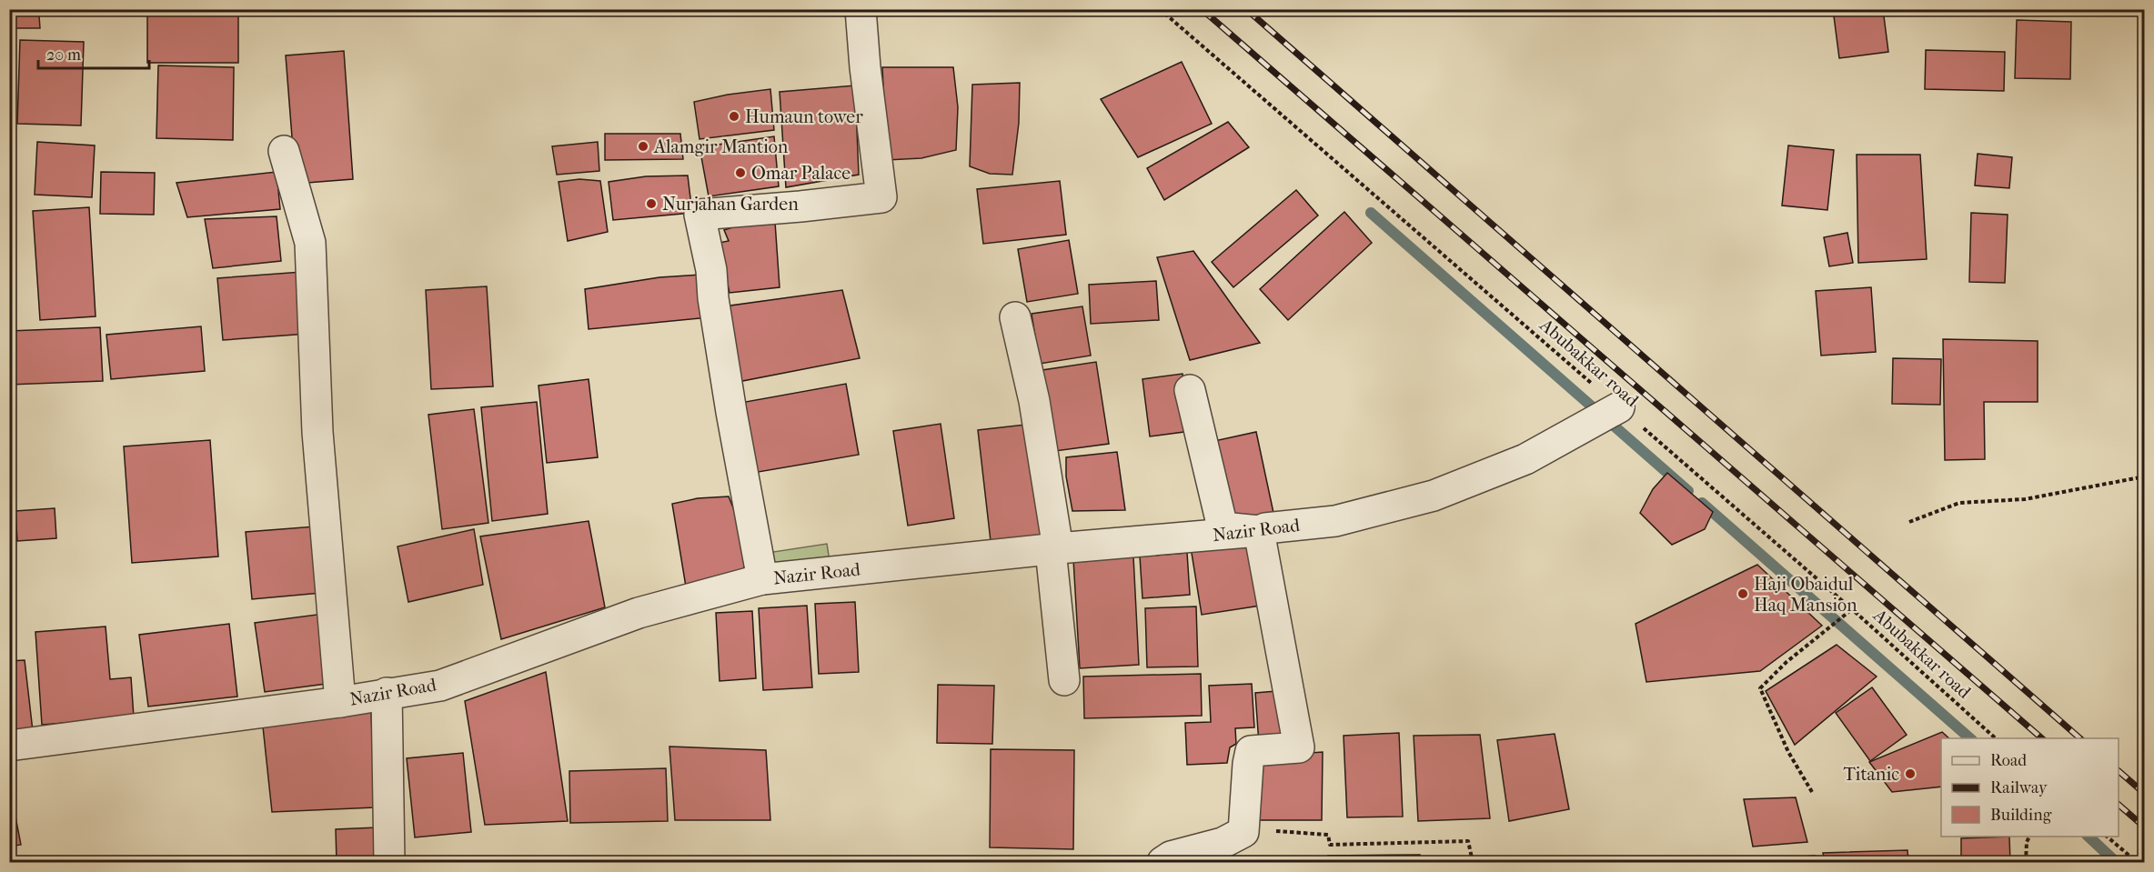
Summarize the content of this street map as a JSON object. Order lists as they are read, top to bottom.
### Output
{
  "streets": {
    "street": ["Nazir Road"],
    "path": ["Abubakkar road"]
  },
  "crossings": [
    ["Abubakkar road", "Nazir Road"]
  ],
  "places": [
    "Humaun tower",
    "Alamgir Mantion",
    "Omar Palace",
    "Nurjahan Garden",
    "Haji Obaidul Haq Mansion",
    "Titanic"
  ],
  "legend": ["Road", "Railway", "Building"],
  "scale_bar": "20 m"
}
